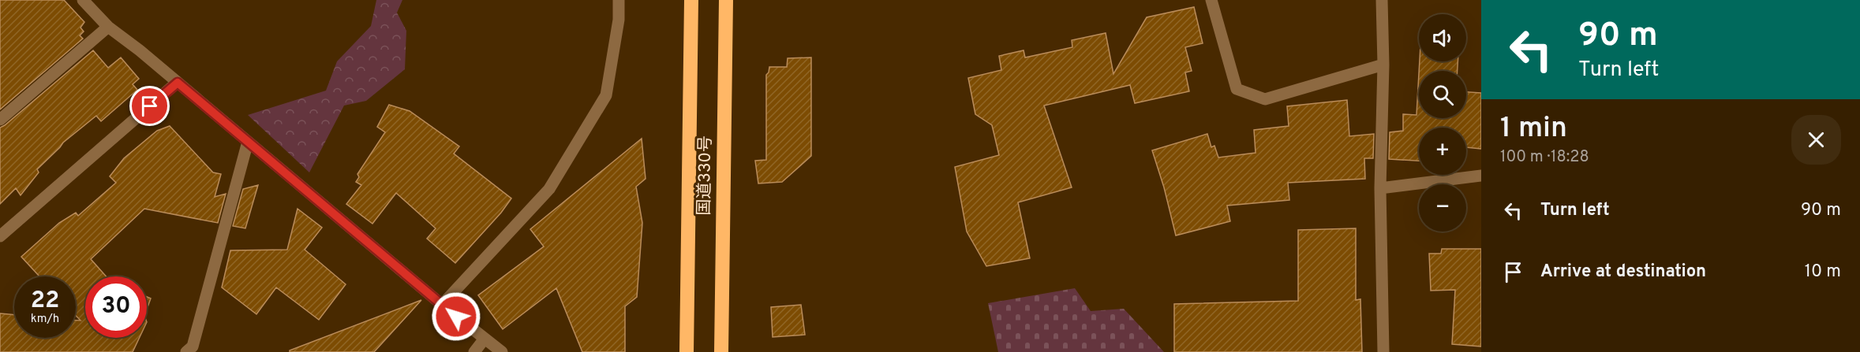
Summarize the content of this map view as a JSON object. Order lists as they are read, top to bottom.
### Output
{
  "streets": {
    "highway": ["国道330号"]
  },
  "page": {
    "turn": ["90 m", "Turn left"],
    "map_buttons": ["+", "−"],
    "heading": ["1 min", "100 m · 18:28"],
    "list": [
      {
        "name": "Turn left",
        "value": "90 m"
      },
      {
        "name": "Arrive at destination",
        "value": "10 m"
      }
    ],
    "speed": "22 km/h",
    "limit": "30"
  }
}
